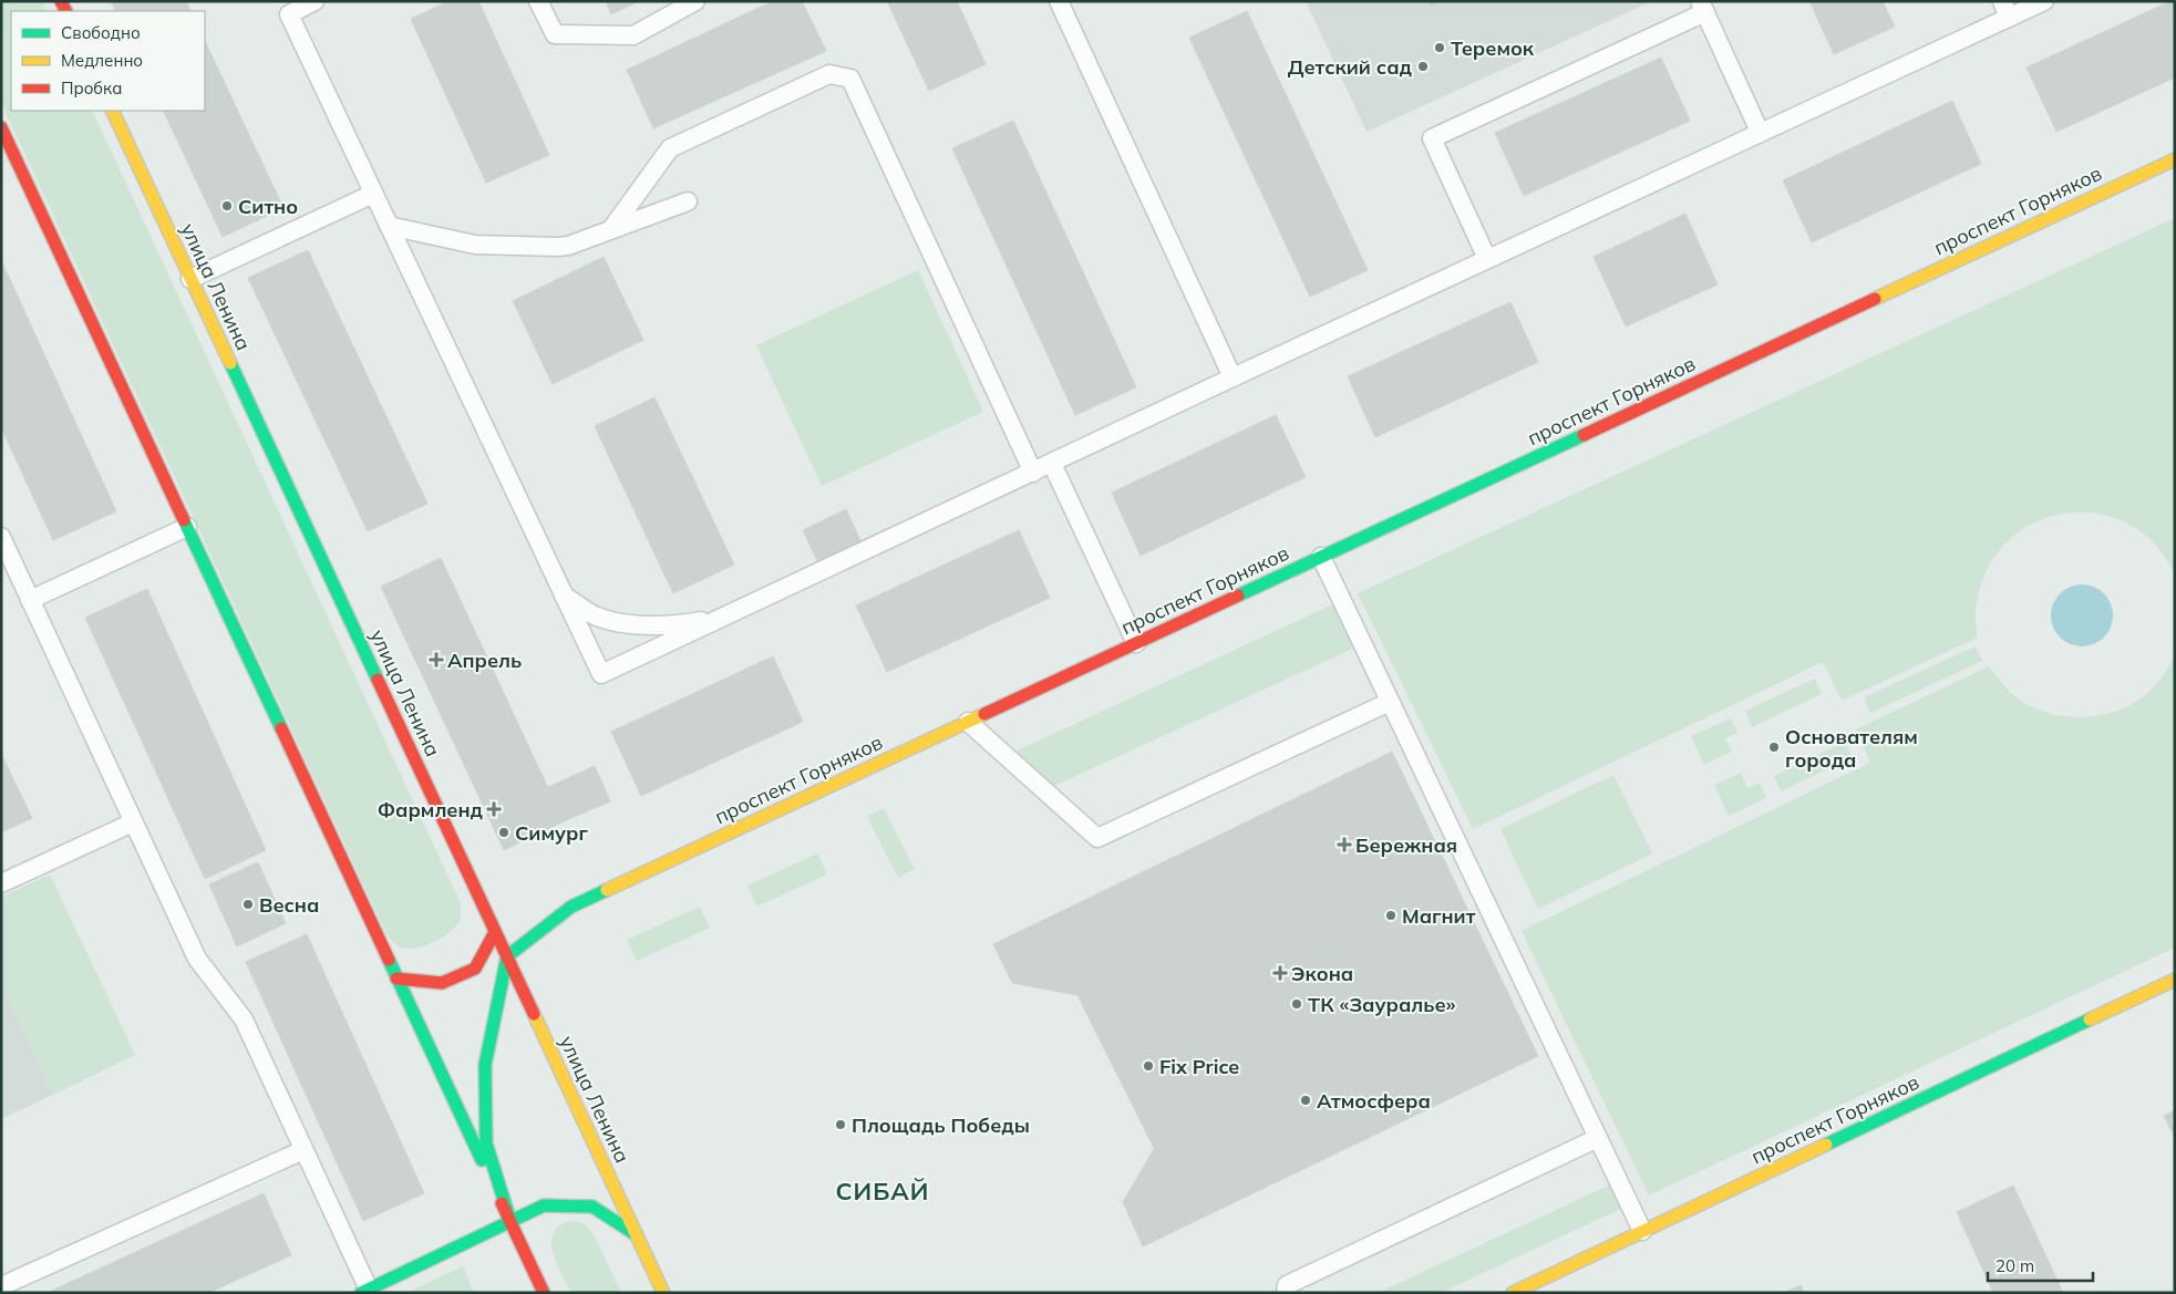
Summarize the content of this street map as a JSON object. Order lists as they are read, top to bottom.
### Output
{
  "streets": {
    "main road": ["проспект Горняков", "улица Ленина"]
  },
  "crossings": [
    ["проспект Горняков", "улица Ленина"]
  ],
  "districts": ["СИБАЙ"],
  "places": {
    "other": [
      "Теремок",
      "Детский сад",
      "Ситно",
      "Основателям города",
      "Симург",
      "Весна",
      "Магнит",
      "ТК «Зауралье»",
      "Fix Price",
      "Атмосфера",
      "Площадь Победы"
    ],
    "health": [
      "Апрель",
      "Фармленд",
      "Бережная",
      "Экона"
    ]
  },
  "legend": ["Свободно", "Медленно", "Пробка"],
  "scale_bar": "20 m"
}
